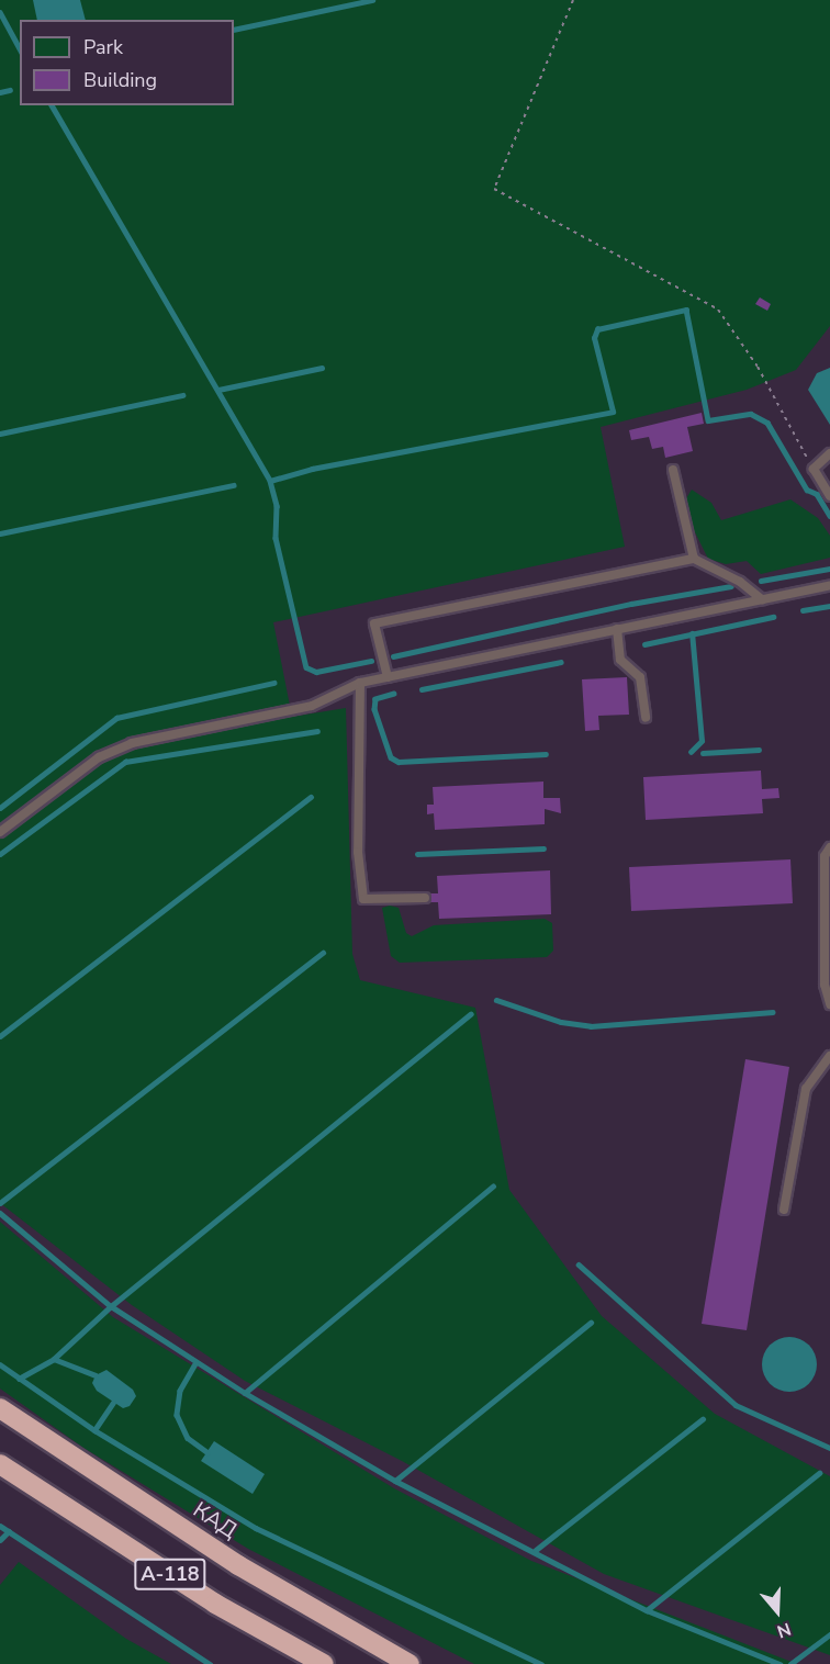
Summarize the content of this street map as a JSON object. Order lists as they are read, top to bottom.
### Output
{
  "streets": {
    "highway": ["КАД", "А-118"]
  },
  "legend": ["Park", "Building"],
  "north": "bottom"
}
